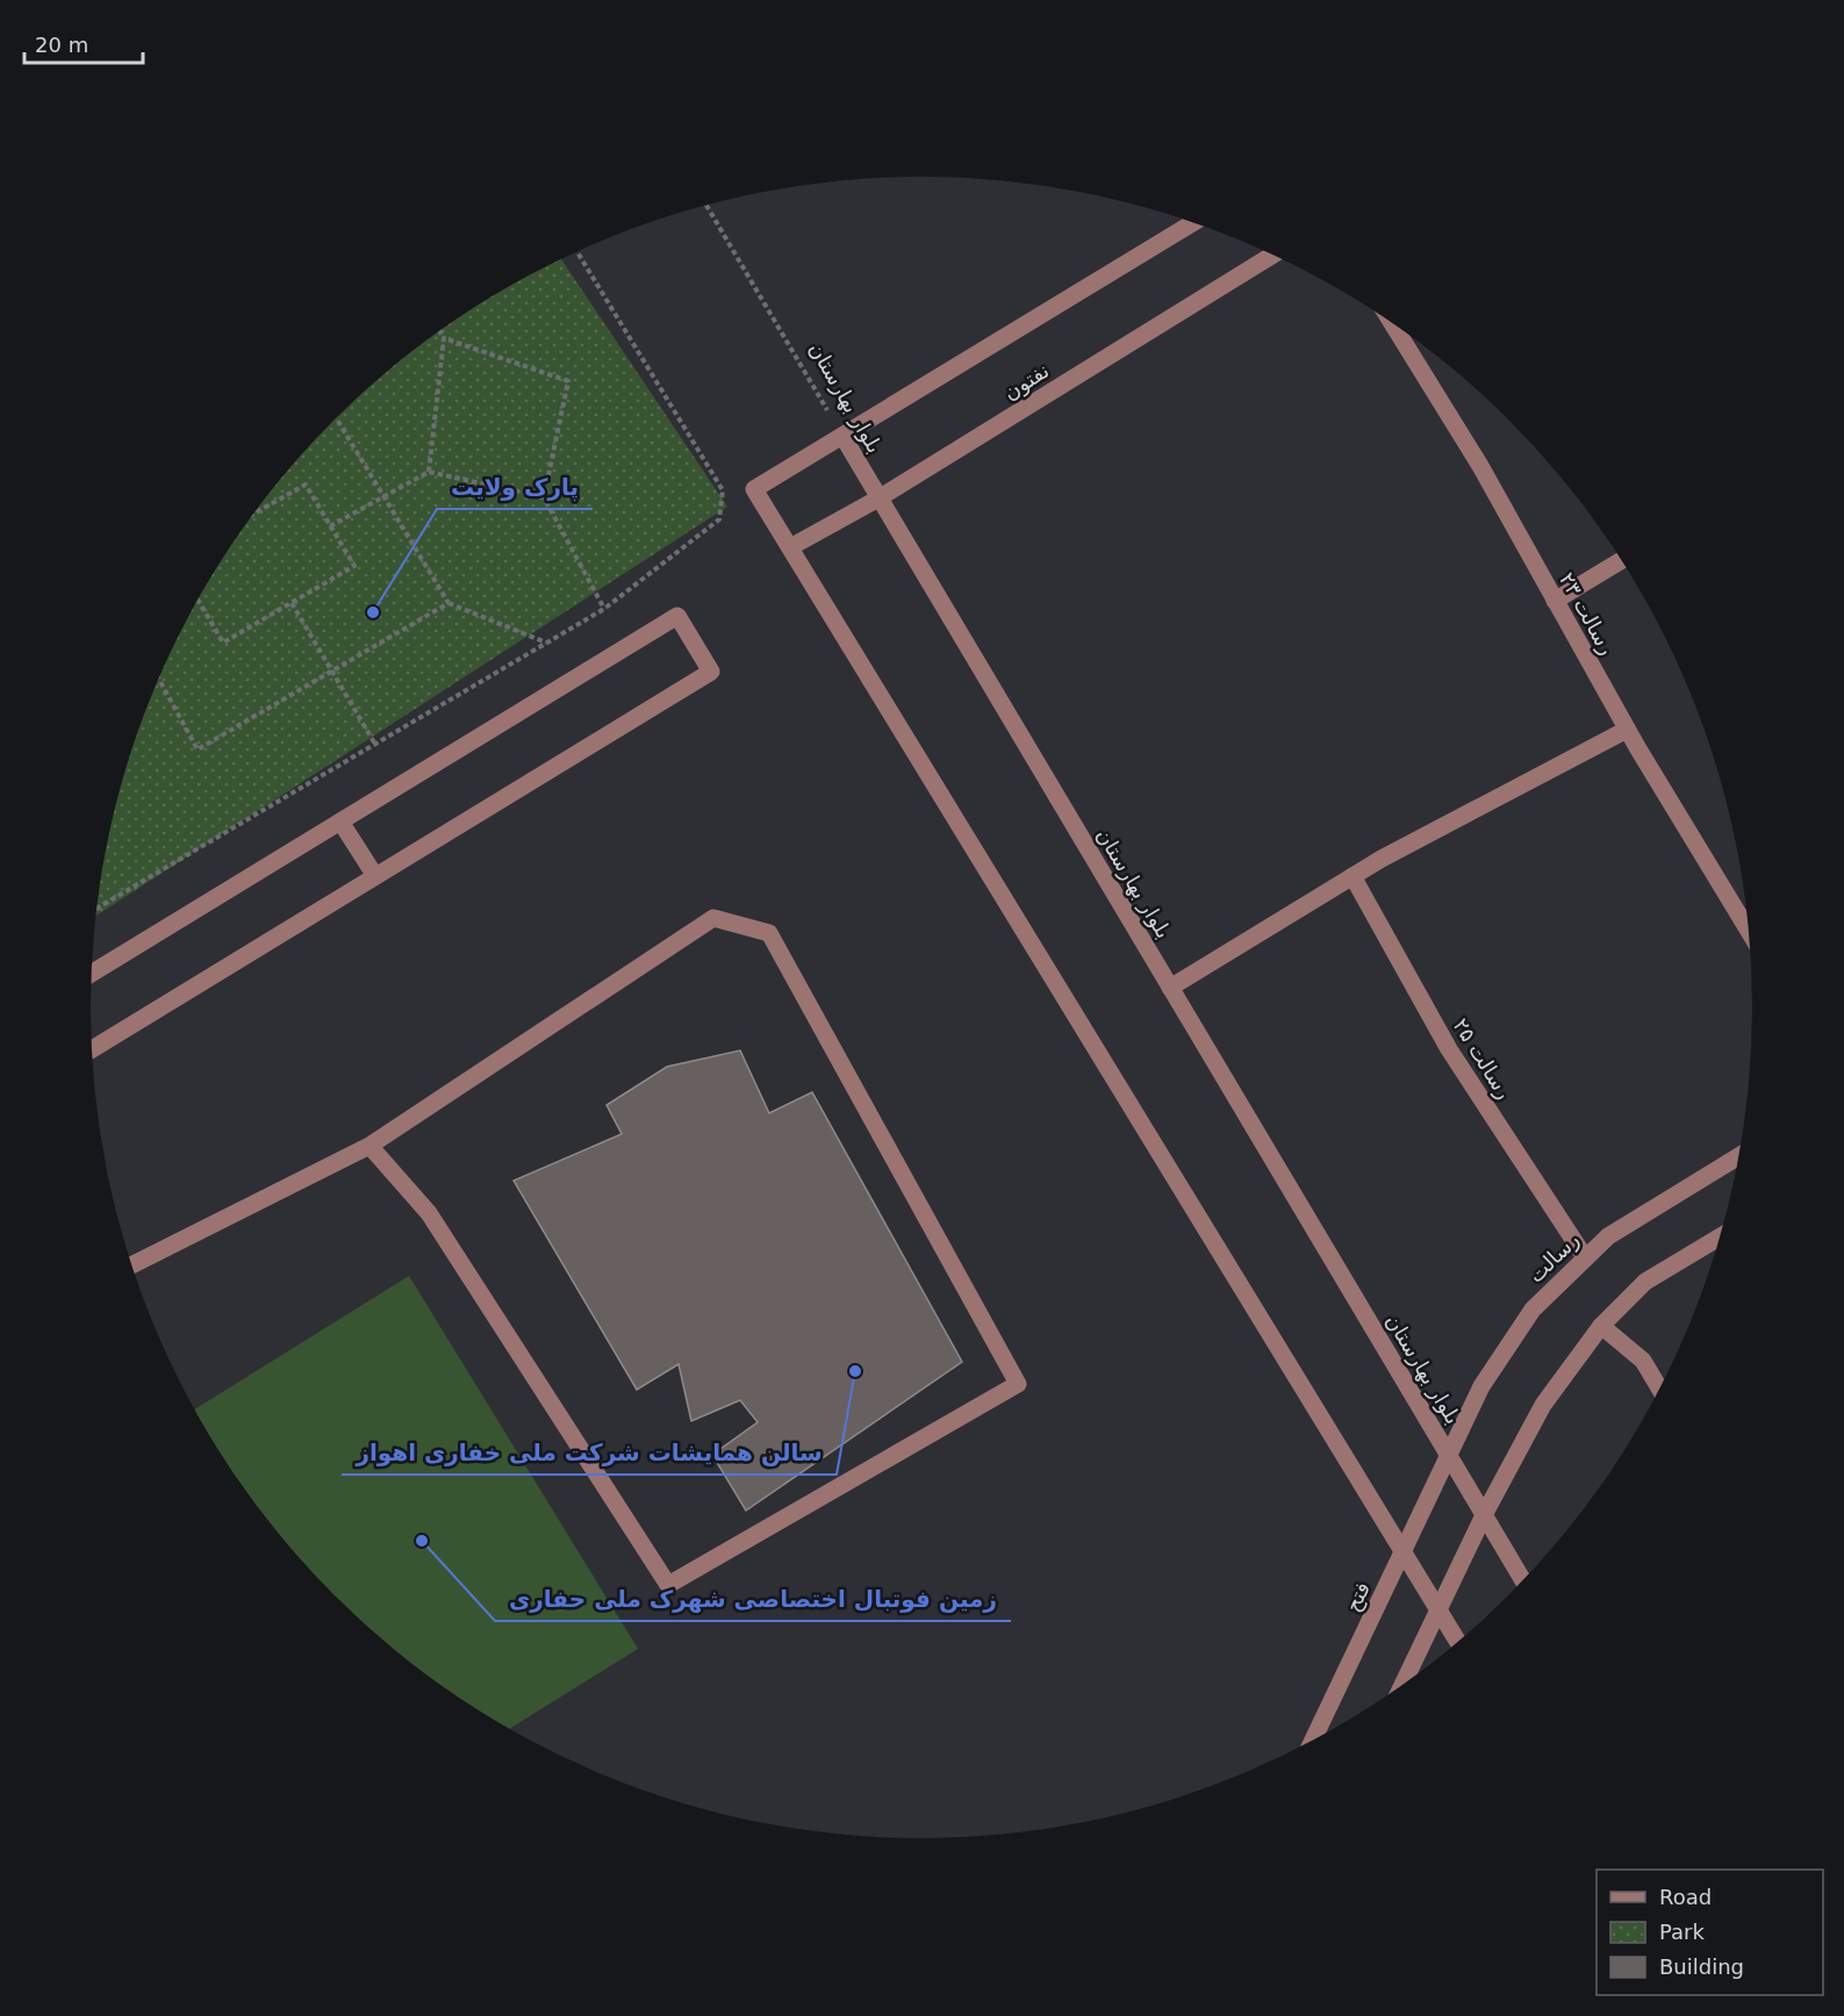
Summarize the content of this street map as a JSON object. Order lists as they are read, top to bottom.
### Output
{
  "streets": {
    "street": [
      "نفتون",
      "بلوار بهارستان",
      "رسالت ۲۳",
      "رسالت ۲۵",
      "رسالت",
      "فتح"
    ]
  },
  "crossings": [
    ["نفتون", "بلوار بهارستان"],
    ["بلوار بهارستان", "رسالت"],
    ["بلوار بهارستان", "فتح"],
    ["رسالت ۲۵", "رسالت"],
    ["رسالت", "فتح"]
  ],
  "places": ["پارک ولایت", "سالن همایشات شرکت ملی خفاری اهواز", "زمین فوتبال اختصاصی شهرک ملی حفاری"],
  "legend": ["Road", "Park", "Building"],
  "scale_bar": "20 m"
}
